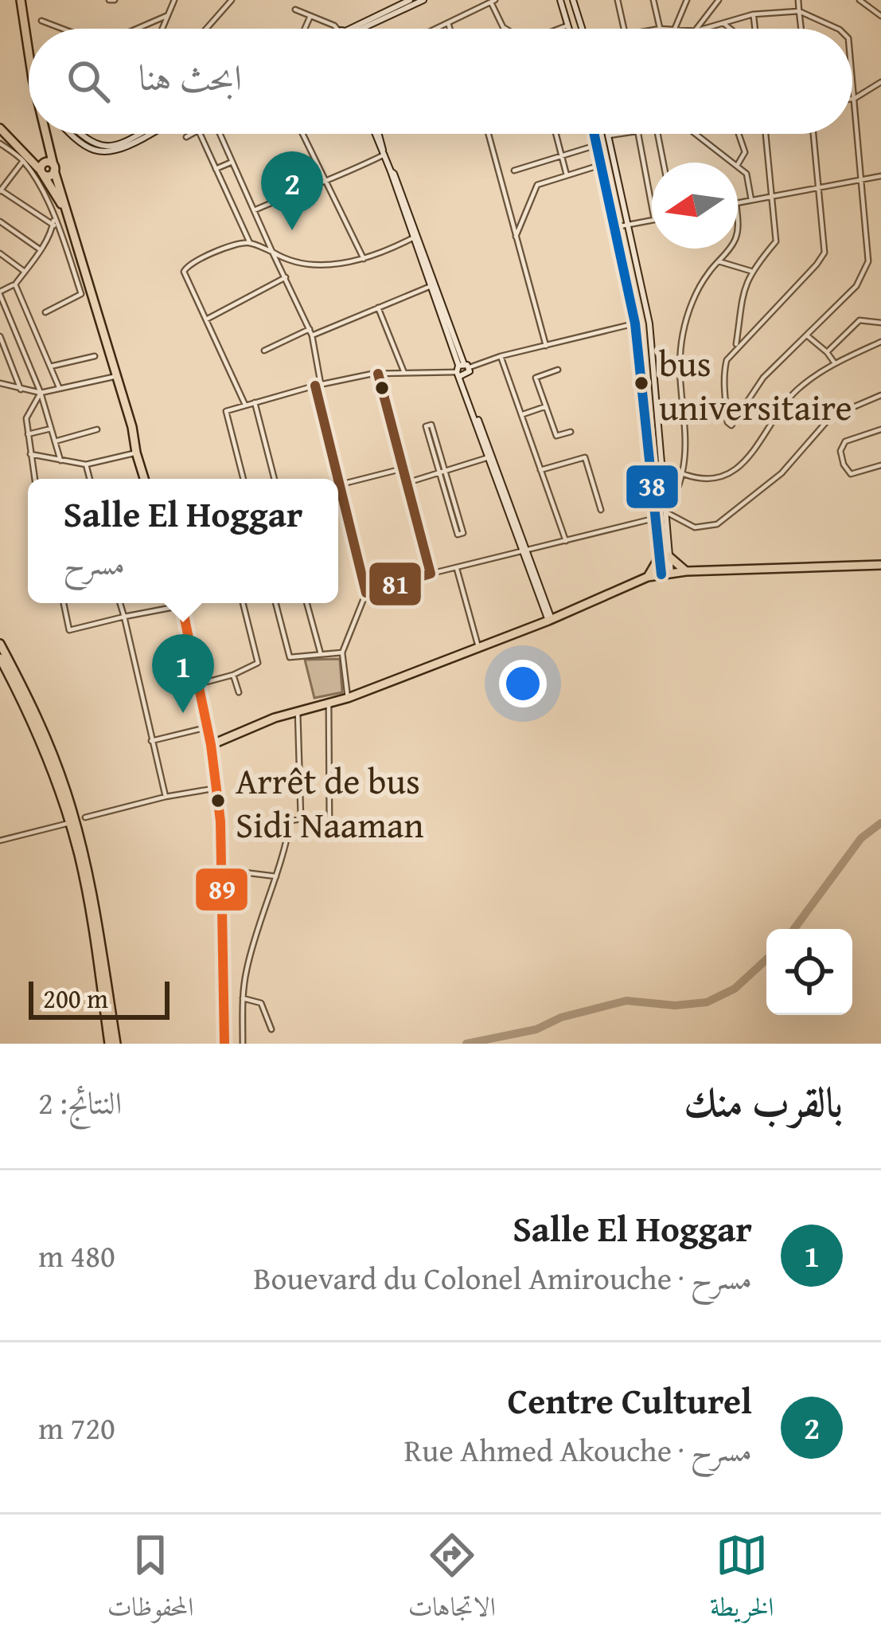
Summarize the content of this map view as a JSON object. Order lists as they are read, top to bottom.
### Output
{
  "places": ["bus universitaire", "Arrêt de bus Sidi Naaman"],
  "lines": ["transit line 38", "transit line 81", "transit line 89"],
  "scale_bar": "200 m",
  "north": "left",
  "page": {
    "search": "ابحث هنا",
    "pins": ["2", "1"],
    "popup": ["Salle El Hoggar", "مسرح"],
    "scale": "200 m",
    "heading": ["بالقرب منك", "النتائج: 2"],
    "list": [
      {
        "mark": "1",
        "name": "Salle El Hoggar",
        "note": "مسرح · Bouevard du Colonel Amirouche",
        "value": "480 m"
      },
      {
        "mark": "2",
        "name": "Centre Culturel",
        "note": "مسرح · Rue Ahmed Akouche",
        "value": "720 m"
      }
    ],
    "nav": ["الخريطة", "الاتجاهات", "المحفوظات"]
  }
}
